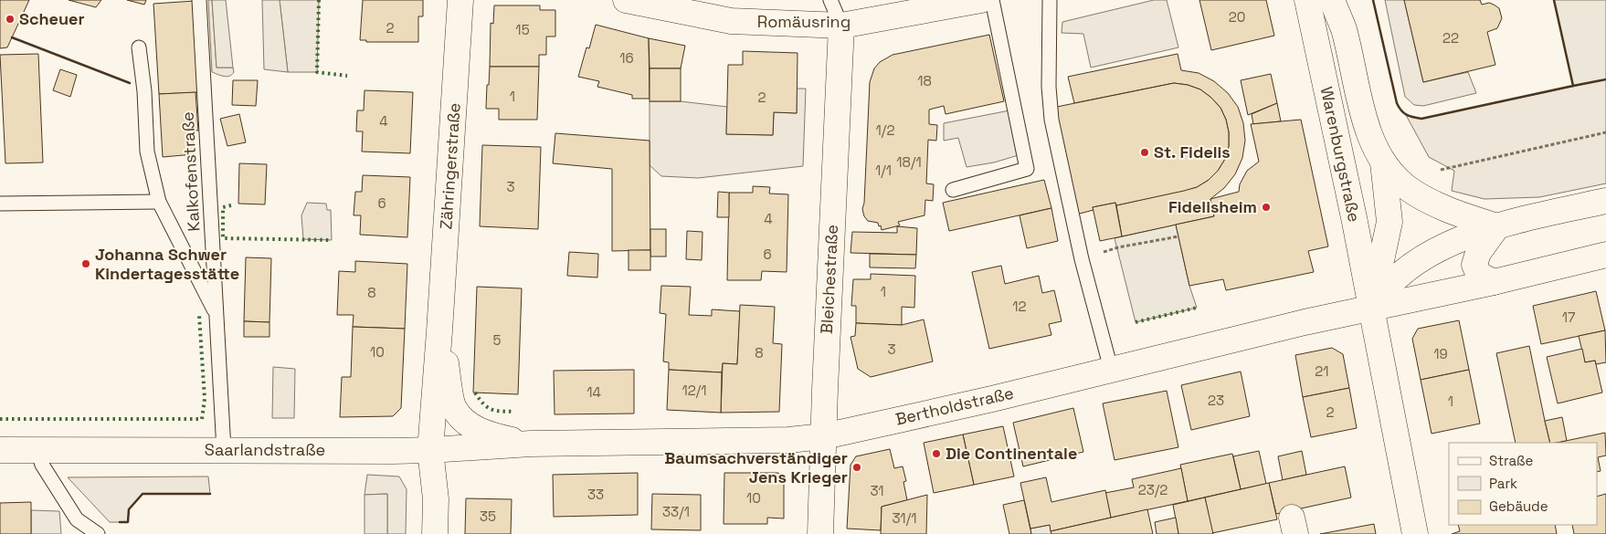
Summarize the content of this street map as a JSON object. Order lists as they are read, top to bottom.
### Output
{
  "streets": {
    "main road": [
      "Romäusring",
      "Warenburgstraße",
      "Zähringerstraße",
      "Bleichestraße",
      "Bertholdstraße",
      "Saarlandstraße"
    ],
    "lane": ["Kalkofenstraße"]
  },
  "crossings": [
    ["Romäusring", "Bleichestraße"],
    ["Warenburgstraße", "Bertholdstraße"],
    ["Zähringerstraße", "Bertholdstraße"],
    ["Zähringerstraße", "Saarlandstraße"],
    ["Kalkofenstraße", "Saarlandstraße"],
    ["Bleichestraße", "Bertholdstraße"],
    ["Bertholdstraße", "Saarlandstraße"]
  ],
  "places": [
    "Scheuer",
    "St. Fidelis",
    "Fidelisheim",
    "Johanna Schwer Kindertagesstätte",
    "Die Continentale",
    "Baumsachverständiger Jens Krieger"
  ],
  "house_numbers": [
    "20",
    "2",
    "15",
    "22",
    "16",
    "18",
    "1",
    "2",
    "4",
    "1/2",
    "18/1",
    "1/1",
    "3",
    "6",
    "4",
    "6",
    "1",
    "8",
    "12",
    "17",
    "5",
    "3",
    "10",
    "8",
    "19",
    "21",
    "12/1",
    "14",
    "23",
    "1",
    "2",
    "23/2",
    "31",
    "33",
    "10",
    "33/1",
    "35",
    "31/1"
  ],
  "legend": ["Straße", "Park", "Gebäude"]
}
